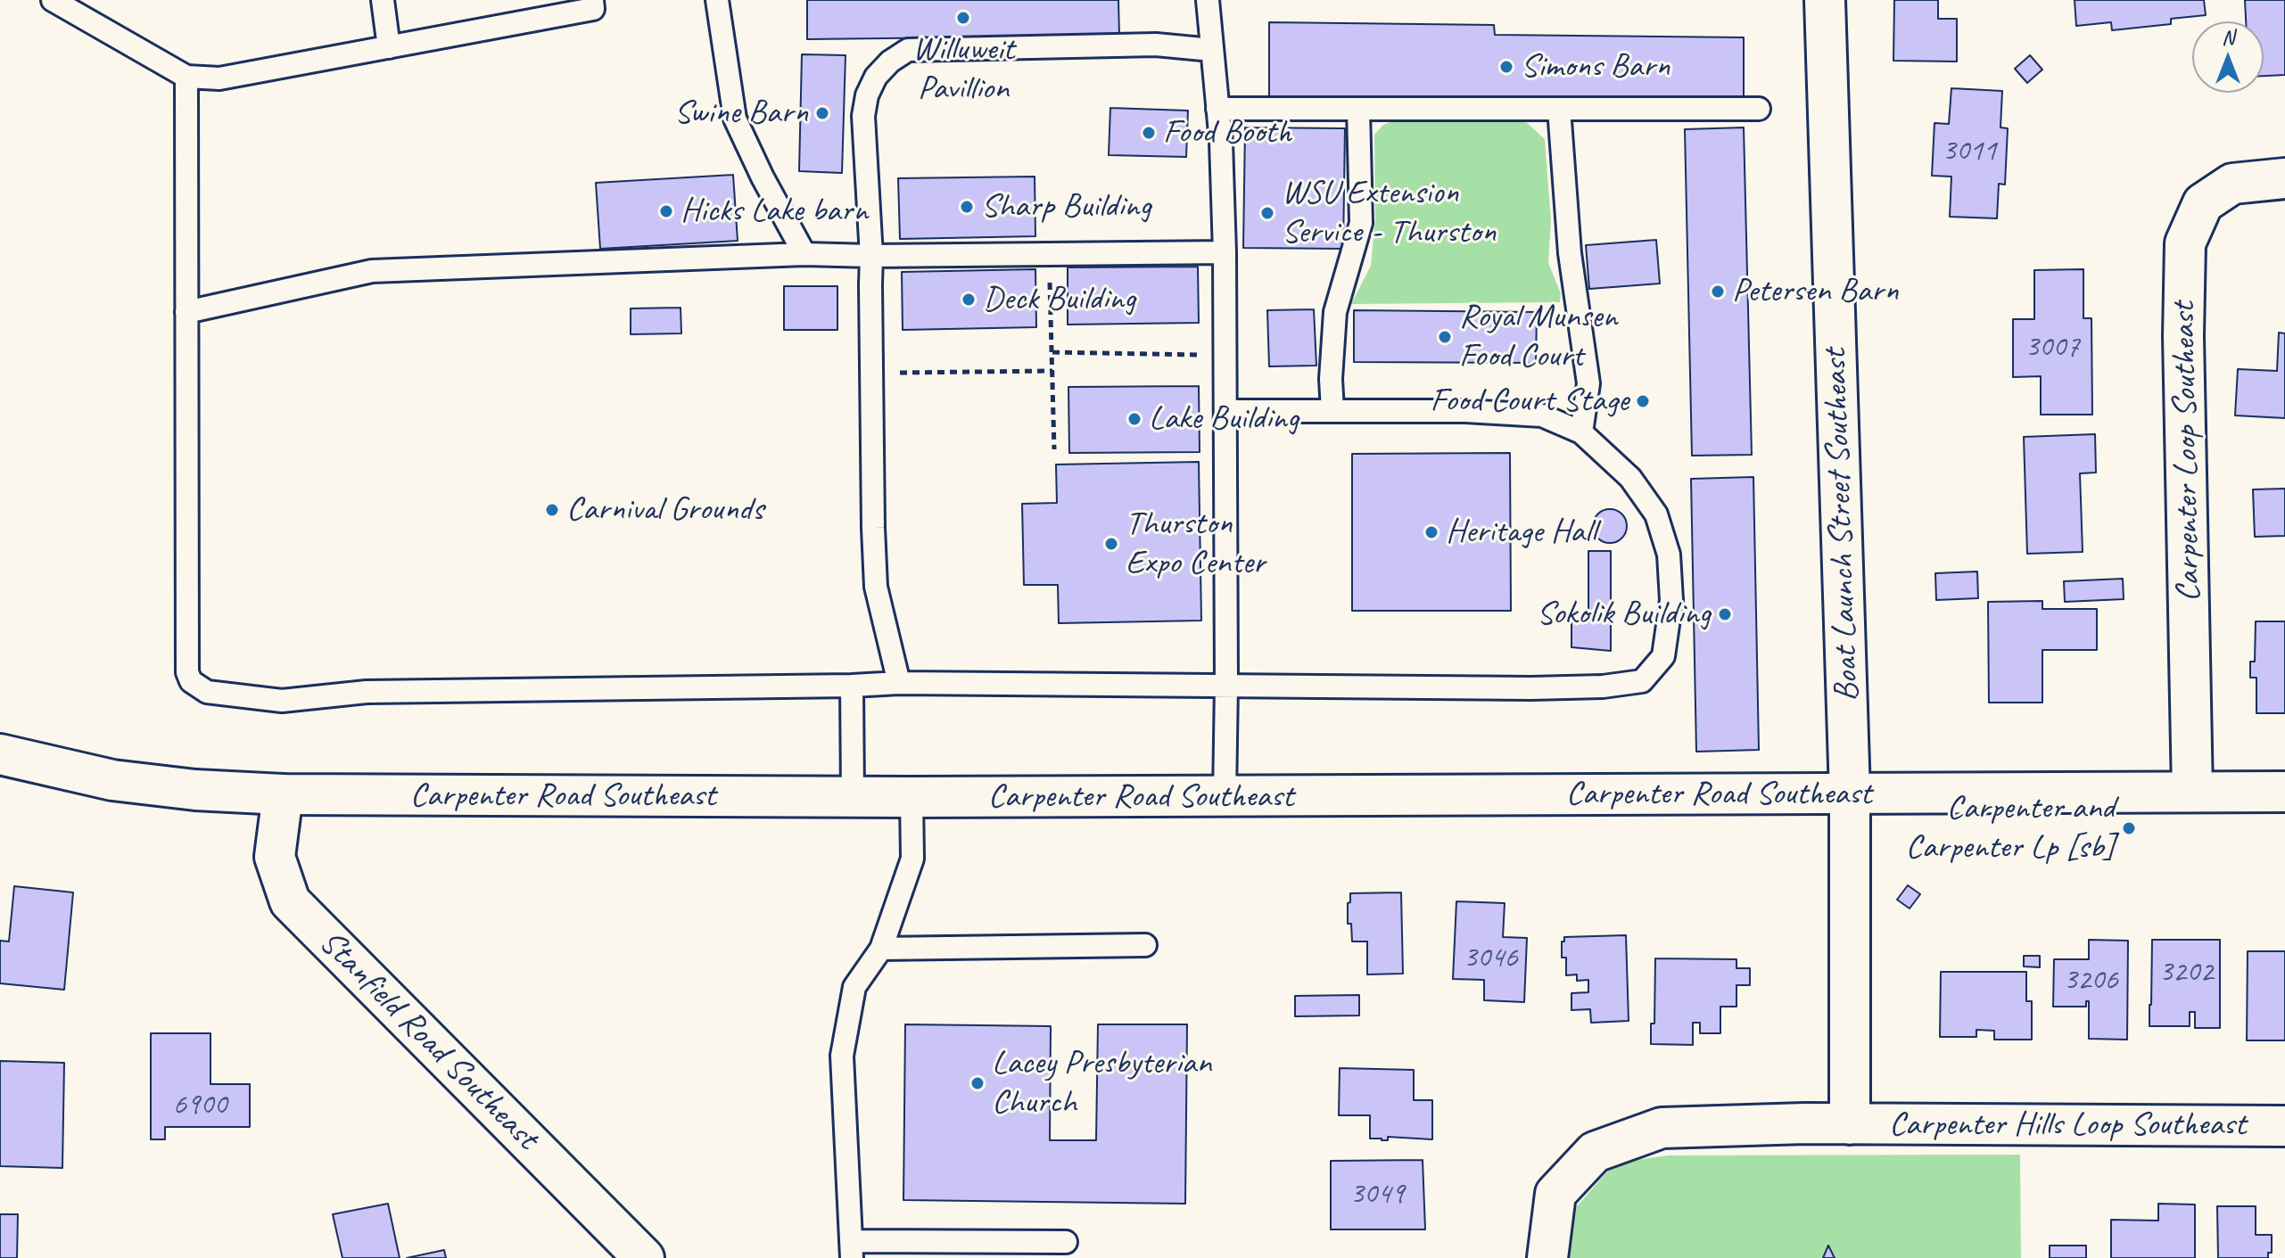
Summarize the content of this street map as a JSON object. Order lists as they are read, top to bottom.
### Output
{
  "streets": {
    "street": [
      "Carpenter Loop Southeast",
      "Boat Launch Street Southeast",
      "Carpenter Road Southeast",
      "Stanfield Road Southeast",
      "Carpenter Hills Loop Southeast"
    ]
  },
  "crossings": [
    ["Carpenter Loop Southeast", "Carpenter Road Southeast"],
    ["Boat Launch Street Southeast", "Carpenter Road Southeast"],
    ["Boat Launch Street Southeast", "Carpenter Hills Loop Southeast"],
    ["Carpenter Road Southeast", "Stanfield Road Southeast"],
    ["Carpenter Road Southeast", "Carpenter Hills Loop Southeast"]
  ],
  "places": [
    "Willuweit Pavillion",
    "Simons Barn",
    "Swine Barn",
    "Food Booth",
    "Sharp Building",
    "Hicks Lake barn",
    "WSU Extension Service - Thurston",
    "Petersen Barn",
    "Deck Building",
    "Royal Munsen Food Court",
    "Food Court Stage",
    "Lake Building",
    "Carnival Grounds",
    "Heritage Hall",
    "Thurston Expo Center",
    "Sokolik Building",
    "Carpenter and Carpenter Lp [sb]",
    "Lacey Presbyterian Church"
  ],
  "house_numbers": [
    "3011",
    "3007",
    "3046",
    "3202",
    "3206",
    "6900",
    "3049"
  ],
  "north": "top"
}
